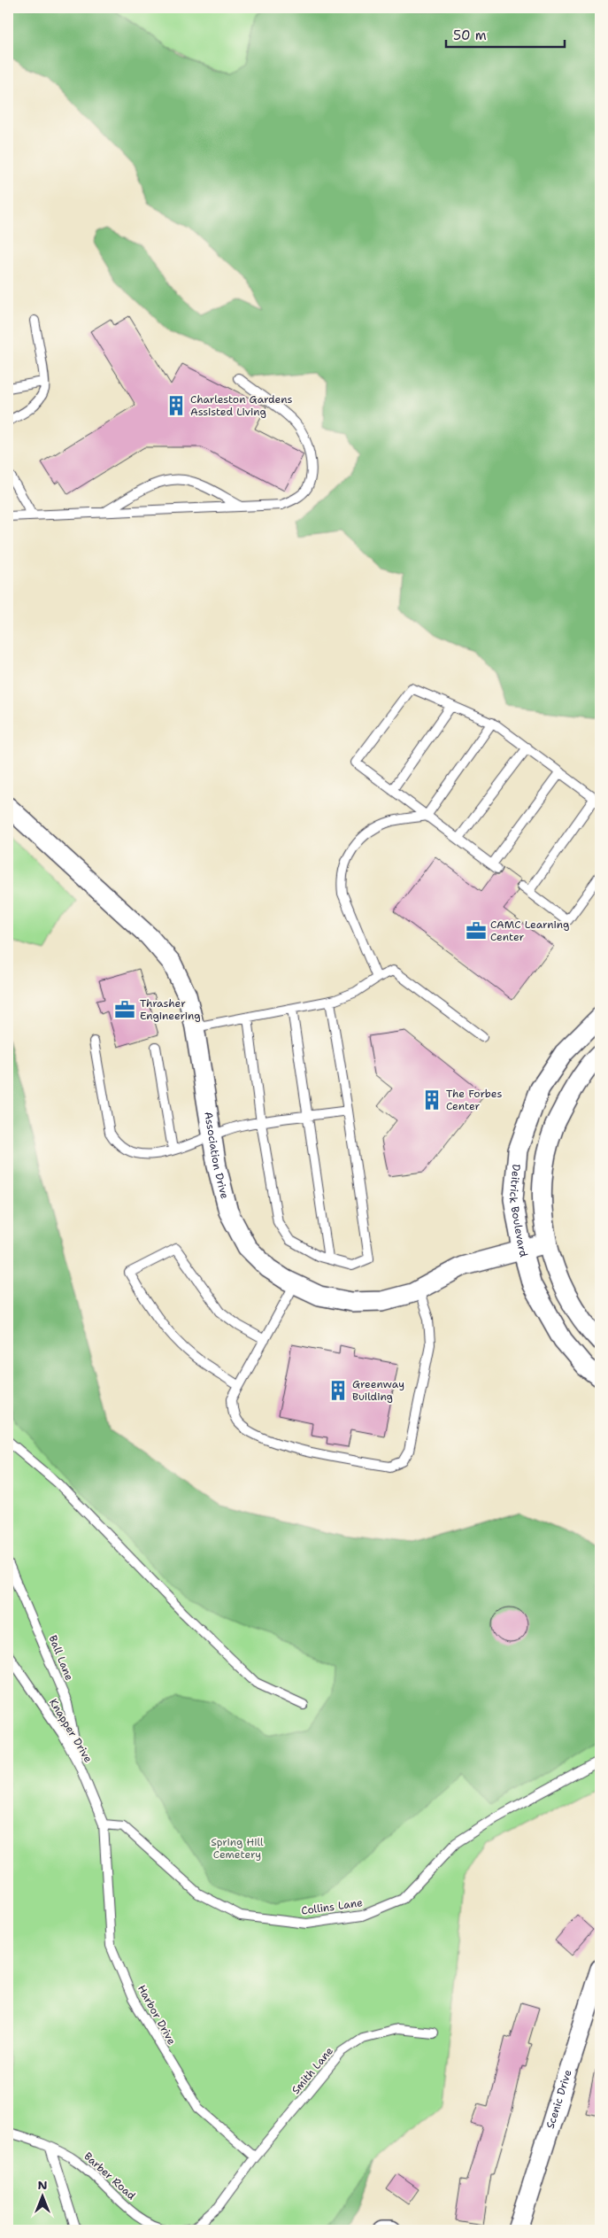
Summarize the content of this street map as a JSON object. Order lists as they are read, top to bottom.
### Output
{
  "streets": {
    "street": ["Association Drive", "Deitrick Boulevard", "Scenic Drive"],
    "lane": [
      "Ball Lane",
      "Knapper Drive",
      "Collins Lane",
      "Harbor Drive",
      "Smith Lane",
      "Barber Road"
    ]
  },
  "crossings": [
    ["Association Drive", "Deitrick Boulevard"],
    ["Ball Lane", "Knapper Drive"],
    ["Knapper Drive", "Collins Lane"],
    ["Knapper Drive", "Harbor Drive"],
    ["Collins Lane", "Harbor Drive"],
    ["Harbor Drive", "Smith Lane"]
  ],
  "parks": ["Spring Hill Cemetery"],
  "places": {
    "building": ["Charleston Gardens Assisted Living", "The Forbes Center", "Greenway Building"],
    "office": ["CAMC Learning Center", "Thrasher Engineering"]
  },
  "scale_bar": "50 m",
  "north": "top"
}
